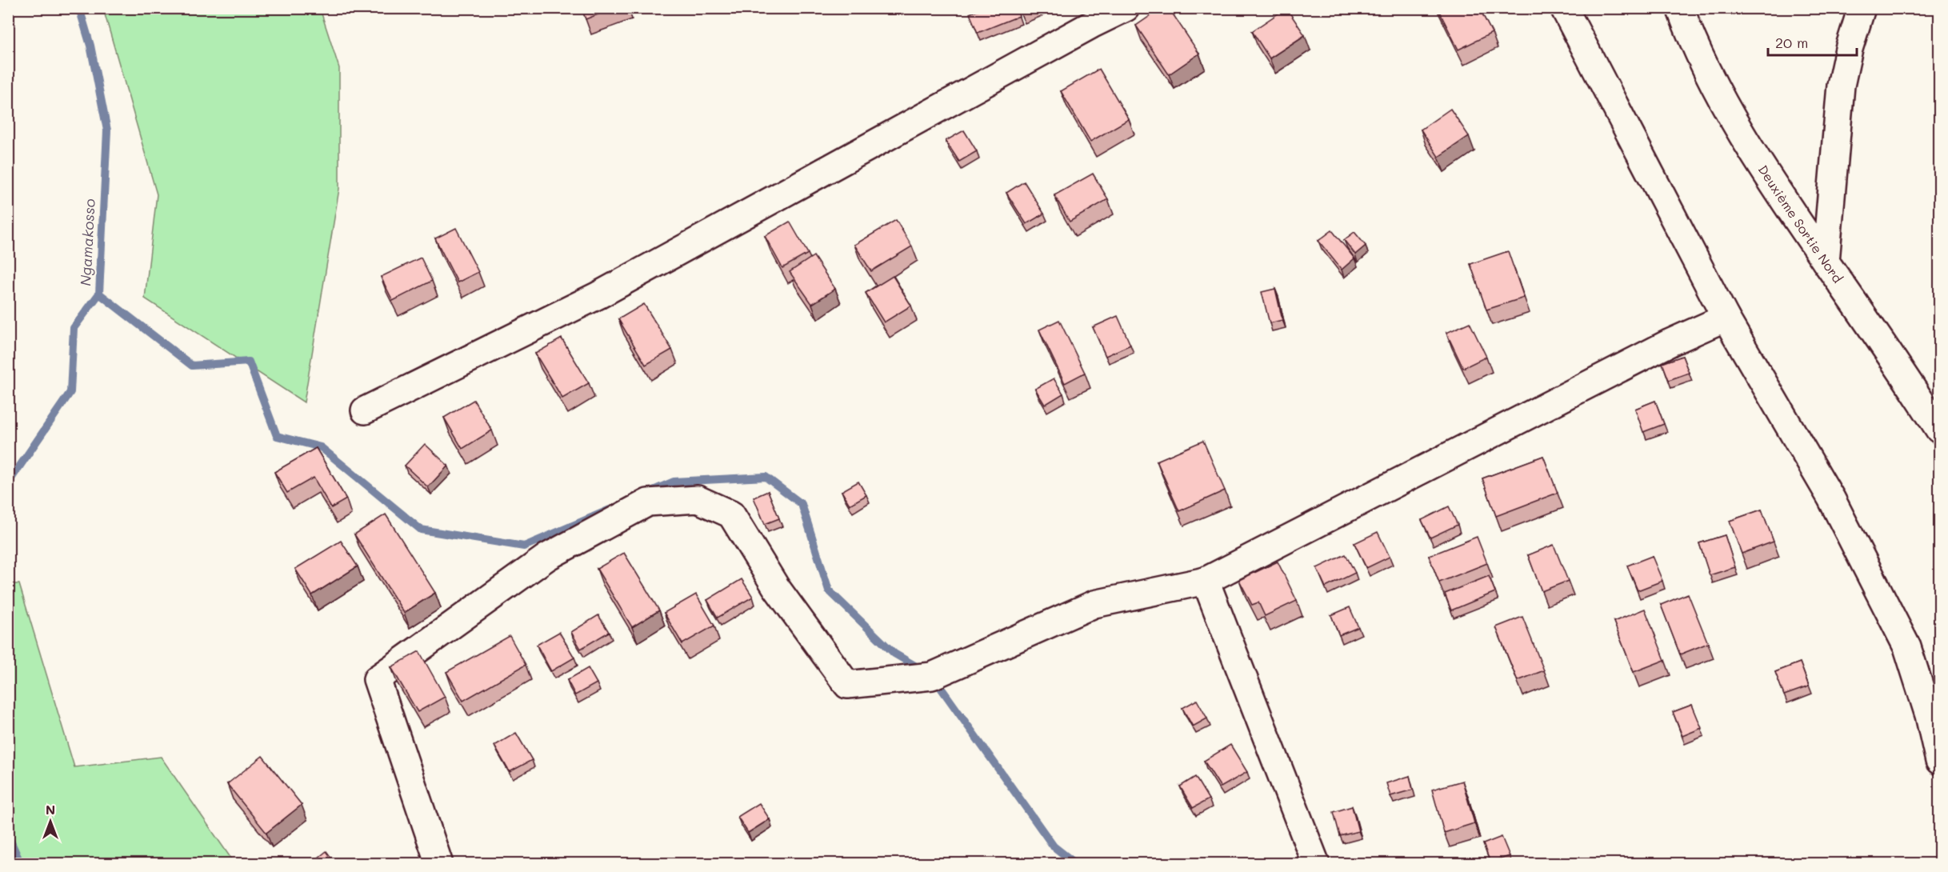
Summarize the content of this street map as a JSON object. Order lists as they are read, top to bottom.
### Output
{
  "streets": {
    "street": ["Deuxième Sortie Nord"]
  },
  "water": ["Ngamakosso"],
  "scale_bar": "20 m",
  "north": "top"
}
